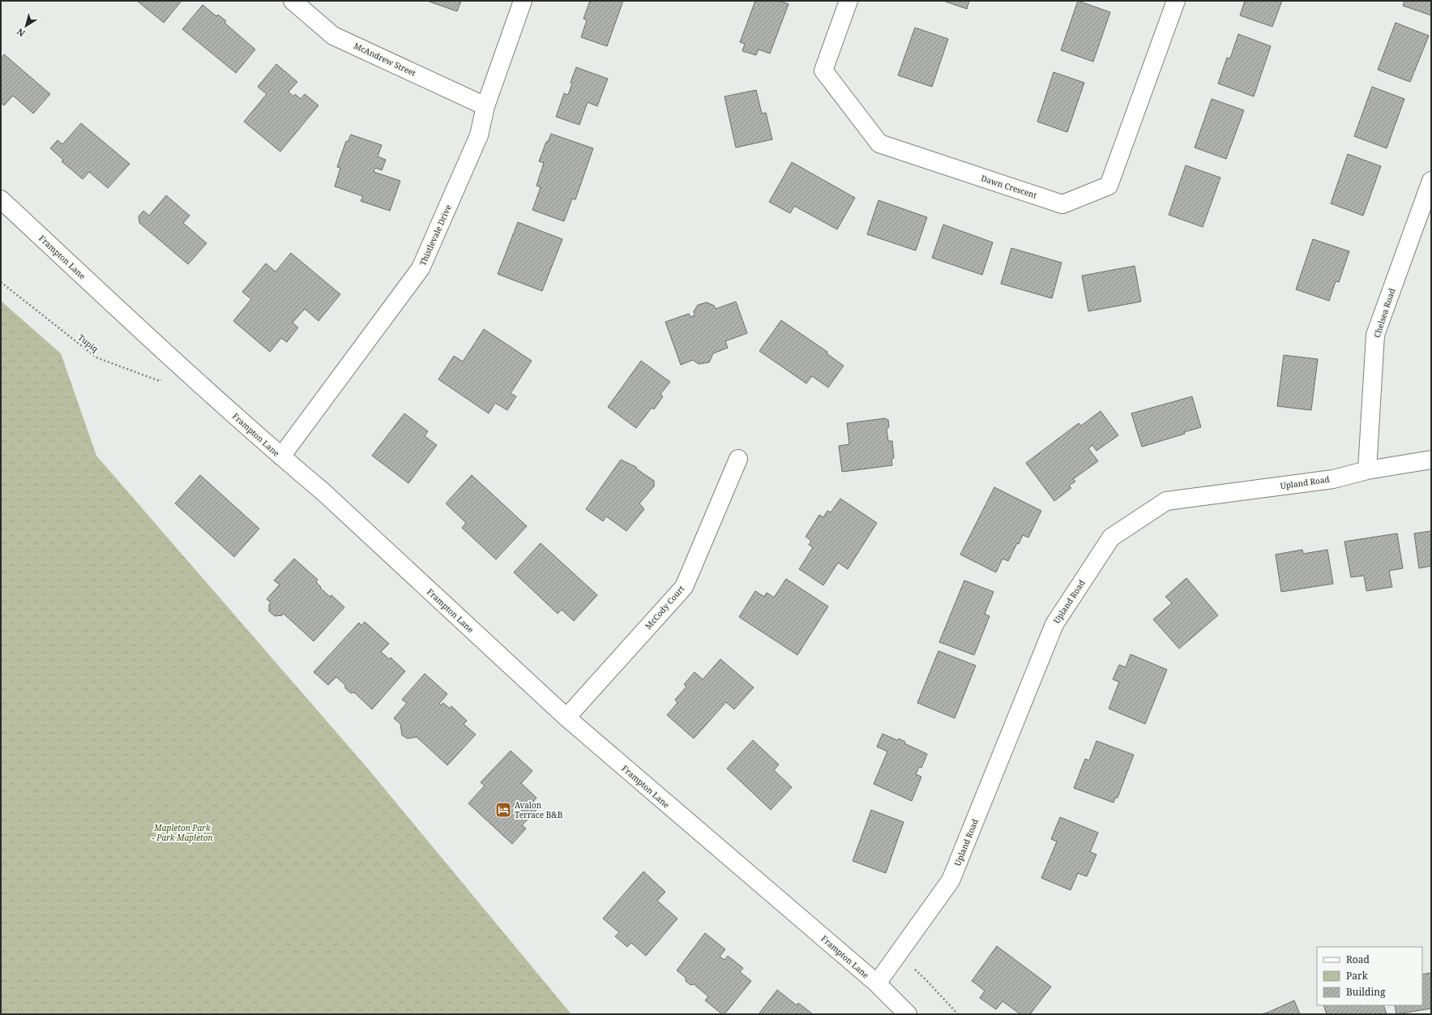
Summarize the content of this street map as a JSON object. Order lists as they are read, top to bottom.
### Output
{
  "streets": {
    "street": [
      "McAndrew Street",
      "Dawn Crescent",
      "Thistlevale Drive",
      "Frampton Lane",
      "Chelsea Road",
      "Upland Road",
      "McCody Court"
    ],
    "path": ["Tupiq"]
  },
  "crossings": [
    ["McAndrew Street", "Thistlevale Drive"],
    ["Thistlevale Drive", "Frampton Lane"],
    ["Frampton Lane", "Tupiq"],
    ["Frampton Lane", "Upland Road"],
    ["Frampton Lane", "McCody Court"],
    ["Chelsea Road", "Upland Road"]
  ],
  "parks": ["Mapleton Park - Park Mapleton"],
  "places": {
    "hotel": ["Avalon Terrace B&B"]
  },
  "legend": ["Road", "Park", "Building"],
  "north": "bottom left"
}
